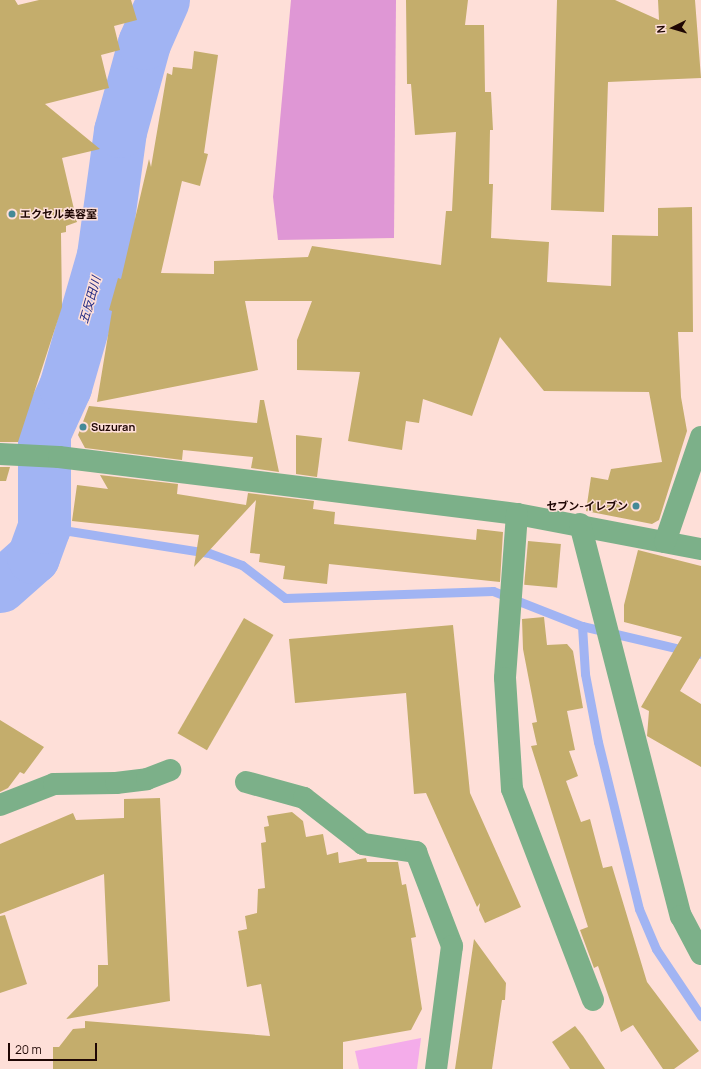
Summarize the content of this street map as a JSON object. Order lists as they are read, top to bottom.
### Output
{
  "water": ["五反田川"],
  "places": ["エクセル美容室", "Suzuran", "セブン-イレブン"],
  "scale_bar": "20 m",
  "north": "left"
}
